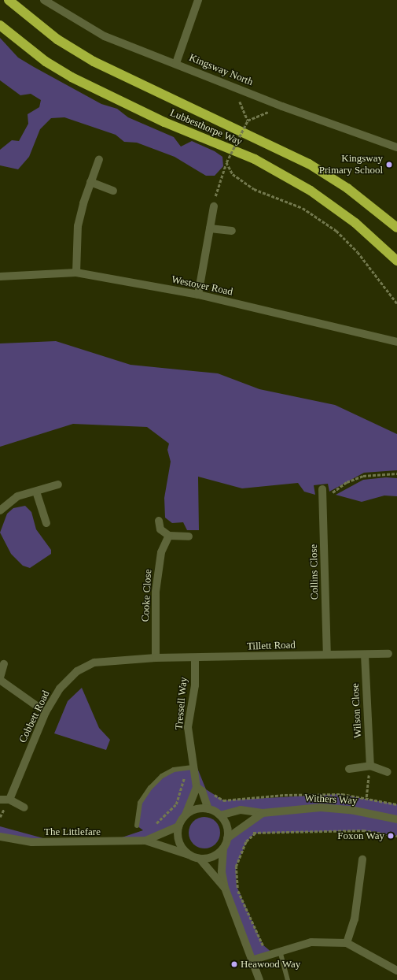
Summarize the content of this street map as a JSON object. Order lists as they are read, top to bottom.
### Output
{
  "streets": {
    "highway": ["Lubbesthorpe Way"],
    "street": [
      "Kingsway North",
      "Westover Road",
      "Collins Close",
      "Cooke Close",
      "Tillett Road",
      "Tressell Way",
      "Wilson Close",
      "Cobbett Road",
      "Withers Way",
      "The Littlefare"
    ]
  },
  "crossings": [
    ["Collins Close", "Tillett Road"],
    ["Cooke Close", "Tillett Road"],
    ["Cooke Close", "Cobbett Road"],
    ["Tillett Road", "Tressell Way"],
    ["Tillett Road", "Wilson Close"],
    ["Tillett Road", "Cobbett Road"],
    ["Tressell Way", "Withers Way"],
    ["Tressell Way", "The Littlefare"],
    ["Withers Way", "The Littlefare"]
  ],
  "places": ["Kingsway Primary School", "Foxon Way", "Heawood Way"]
}
